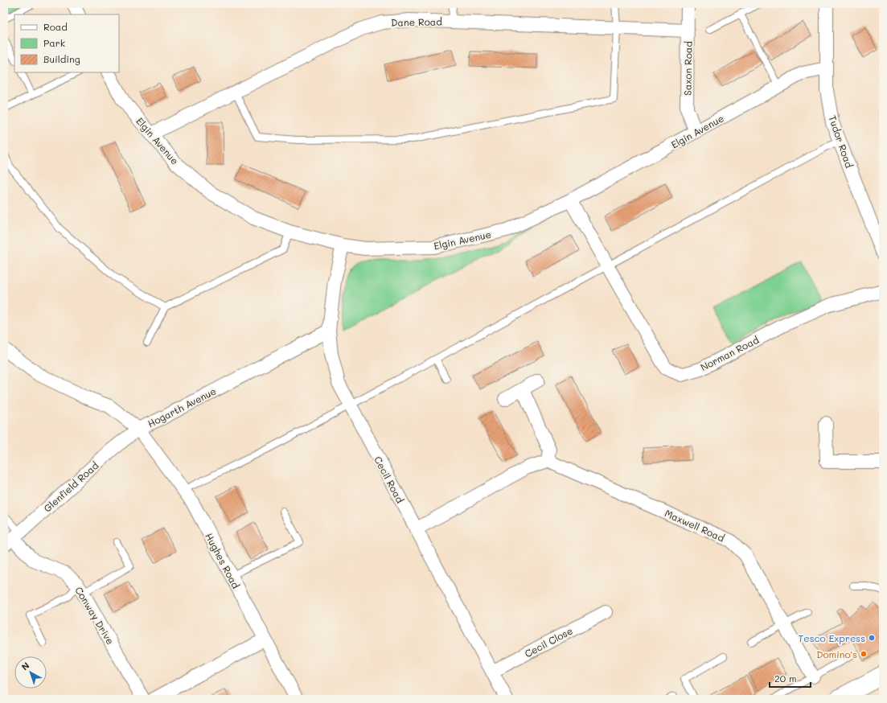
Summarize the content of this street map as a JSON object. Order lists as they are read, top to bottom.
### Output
{
  "streets": {
    "street": [
      "Dane Road",
      "Saxon Road",
      "Elgin Avenue",
      "Tudor Road",
      "Norman Road",
      "Hogarth Avenue",
      "Cecil Road",
      "Glenfield Road",
      "Maxwell Road",
      "Hughes Road",
      "Conway Drive",
      "Cecil Close"
    ]
  },
  "crossings": [
    ["Dane Road", "Saxon Road"],
    ["Dane Road", "Elgin Avenue"],
    ["Saxon Road", "Elgin Avenue"],
    ["Elgin Avenue", "Tudor Road"],
    ["Elgin Avenue", "Norman Road"],
    ["Elgin Avenue", "Cecil Road"],
    ["Hogarth Avenue", "Cecil Road"],
    ["Hogarth Avenue", "Glenfield Road"],
    ["Hogarth Avenue", "Hughes Road"],
    ["Cecil Road", "Cecil Close"],
    ["Glenfield Road", "Hughes Road"],
    ["Glenfield Road", "Conway Drive"]
  ],
  "places": ["Tesco Express", "Domino's"],
  "legend": ["Road", "Park", "Building"],
  "scale_bar": "20 m",
  "north": "top left"
}
